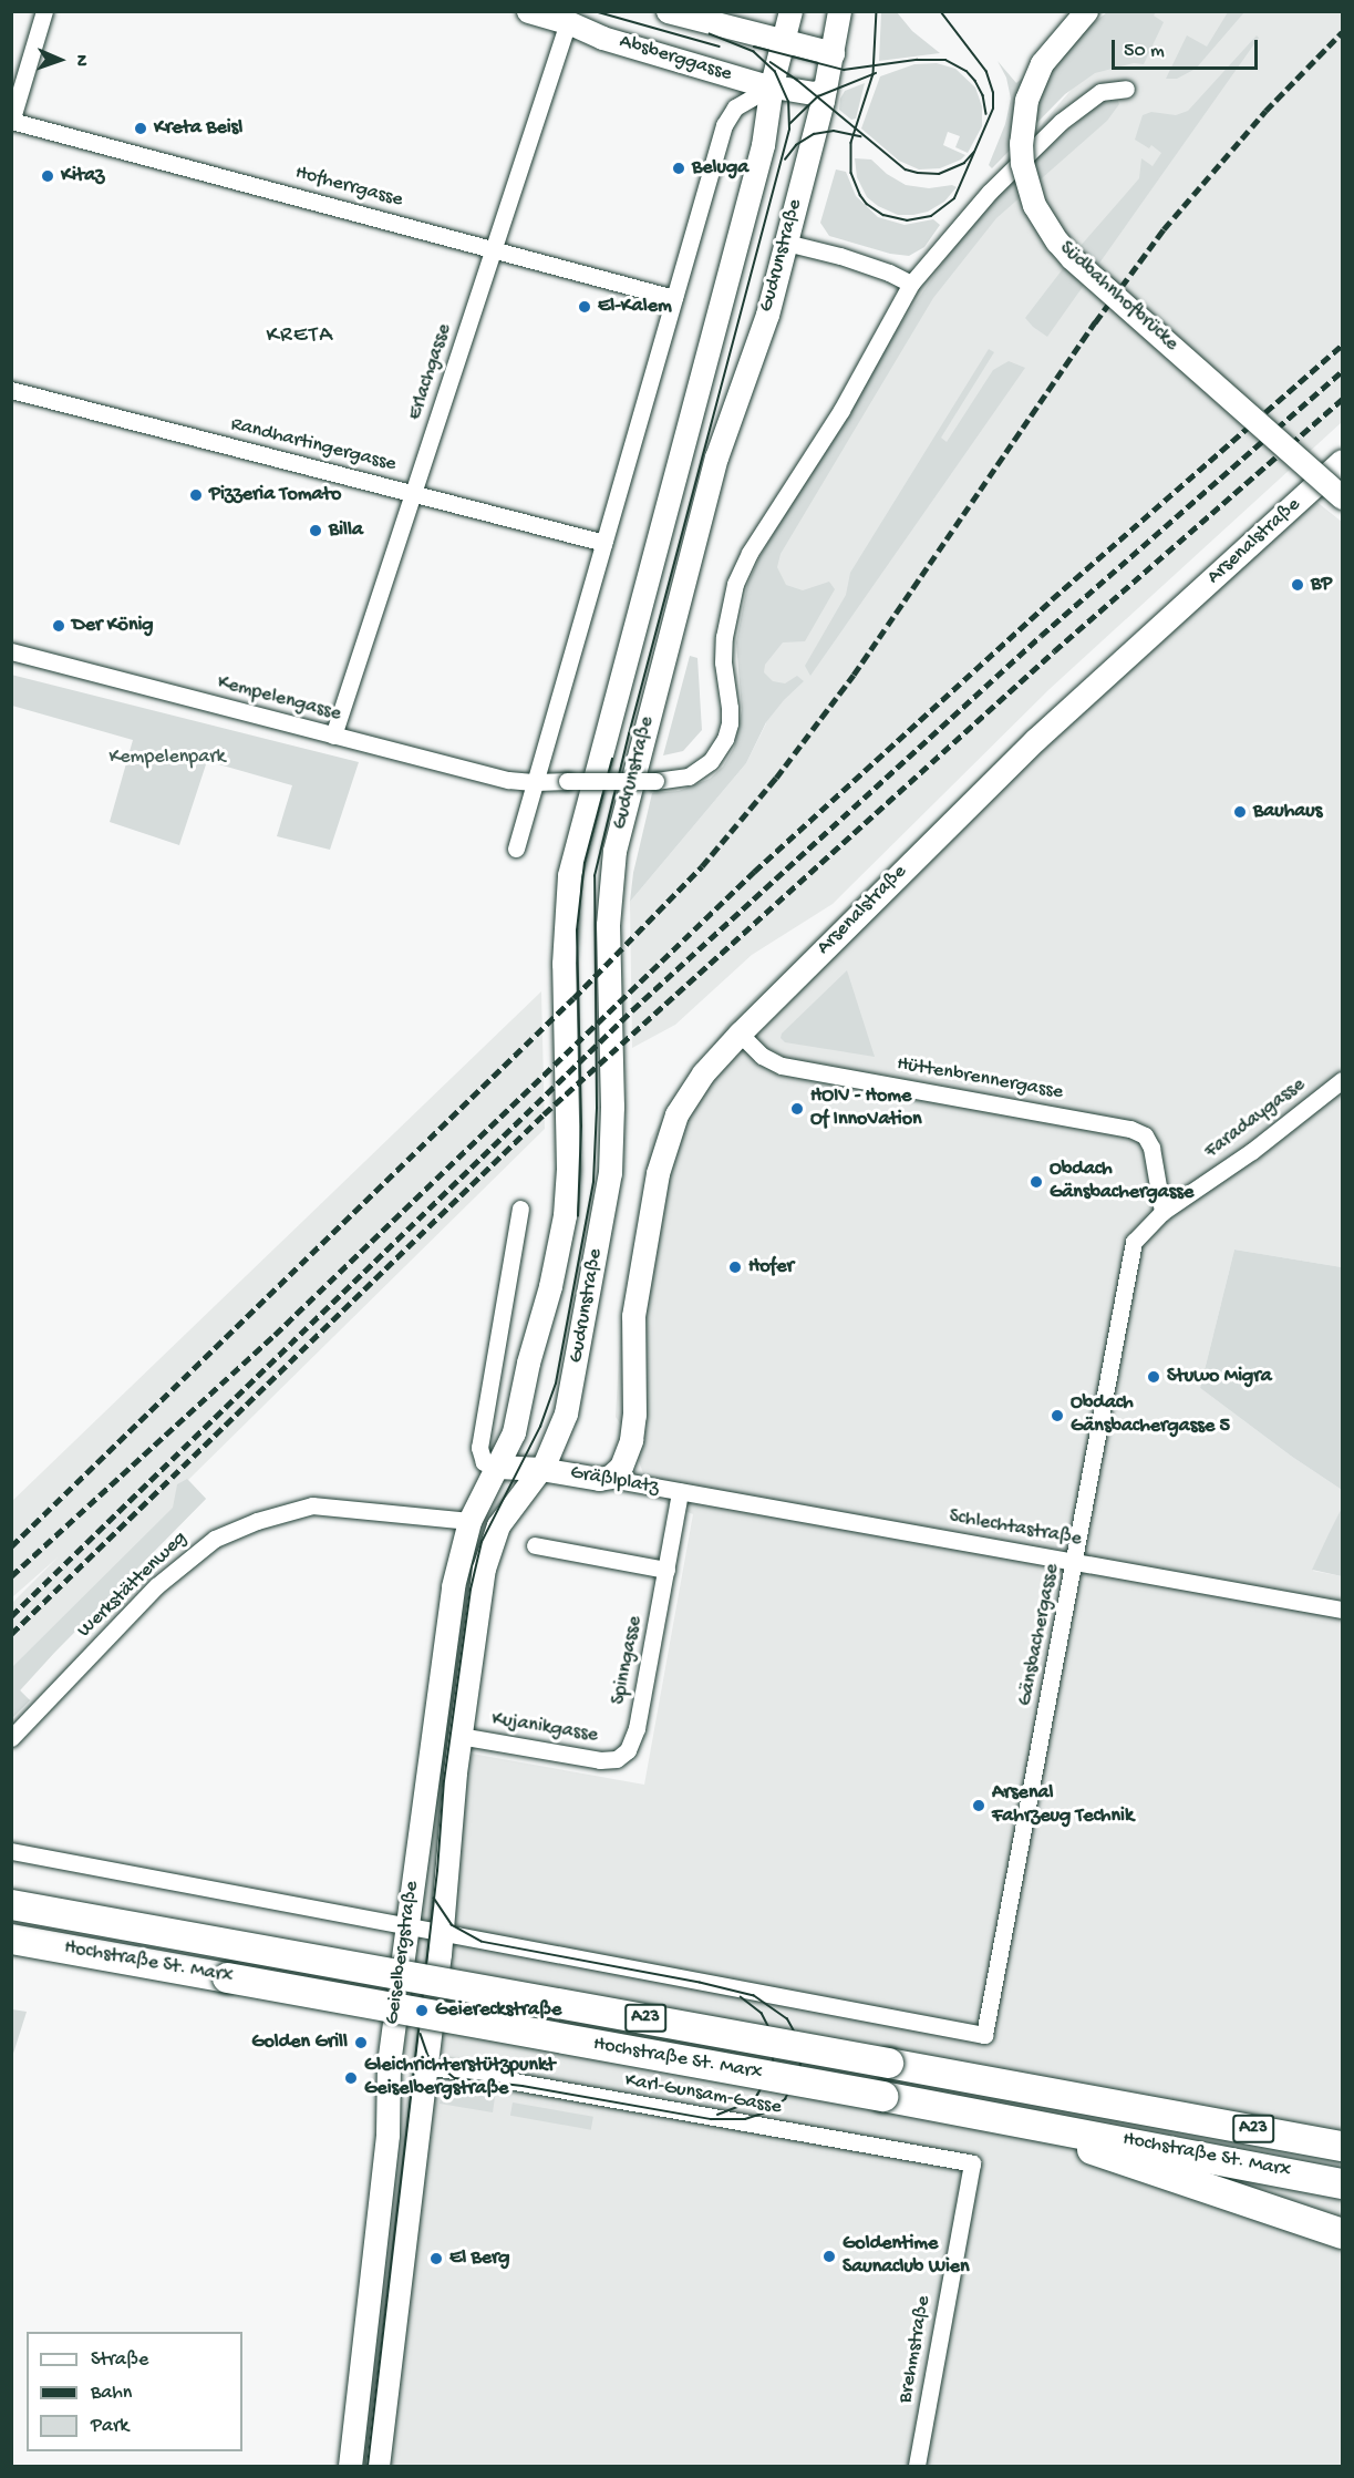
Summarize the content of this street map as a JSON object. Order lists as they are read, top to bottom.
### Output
{
  "streets": {
    "highway": ["Hochstraße St. Marx", "A23"],
    "main road": [
      "Absberggasse",
      "Gudrunstraße",
      "Südbahnhofbrücke",
      "Arsenalstraße",
      "Gräßlplatz",
      "Geiselbergstraße"
    ],
    "street": [
      "Hofherrgasse",
      "Erlachgasse",
      "Randhartingergasse",
      "Kempelengasse",
      "Hüttenbrennergasse",
      "Faradaygasse",
      "Schlechtastraße",
      "Werkstättenweg",
      "Gänsbachergasse",
      "Spinngasse",
      "Kujanikgasse",
      "Karl-Gunsam-Gasse",
      "Brehmstraße"
    ]
  },
  "crossings": [
    ["Absberggasse", "Gudrunstraße"],
    ["Absberggasse", "Erlachgasse"],
    ["Hofherrgasse", "Erlachgasse"],
    ["Gudrunstraße", "Gräßlplatz"],
    ["Gudrunstraße", "Werkstättenweg"],
    ["Gudrunstraße", "Geiselbergstraße"],
    ["Erlachgasse", "Randhartingergasse"],
    ["Erlachgasse", "Kempelengasse"],
    ["Arsenalstraße", "Hüttenbrennergasse"],
    ["Arsenalstraße", "Gräßlplatz"],
    ["Hüttenbrennergasse", "Faradaygasse"],
    ["Faradaygasse", "Gänsbachergasse"],
    ["Gräßlplatz", "Schlechtastraße"],
    ["Gräßlplatz", "Spinngasse"],
    ["Schlechtastraße", "Gänsbachergasse"],
    ["Werkstättenweg", "Geiselbergstraße"],
    ["Gänsbachergasse", "Geiselbergstraße"],
    ["Spinngasse", "Kujanikgasse"],
    ["Kujanikgasse", "Geiselbergstraße"],
    ["Geiselbergstraße", "Karl-Gunsam-Gasse"],
    ["Karl-Gunsam-Gasse", "Brehmstraße"]
  ],
  "districts": ["KRETA"],
  "parks": ["Kempelenpark"],
  "places": [
    "Kreta Beisl",
    "Beluga",
    "Kitaz",
    "El-Kalem",
    "Pizzeria Tomato",
    "Billa",
    "BP",
    "Der König",
    "Bauhaus",
    "HOIV - Home Of InnoVation",
    "Obdach Gänsbachergasse",
    "Hofer",
    "Stuwo Migra",
    "Obdach Gänsbachergasse 5",
    "Arsenal Fahrzeug Technik",
    "Geiereckstraße",
    "Golden Grill",
    "Gleichrichterstützpunkt Geiselbergstraße",
    "Goldentime Saunaclub Wien",
    "El Berg"
  ],
  "legend": ["Straße", "Bahn", "Park"],
  "scale_bar": "50 m",
  "north": "right"
}
